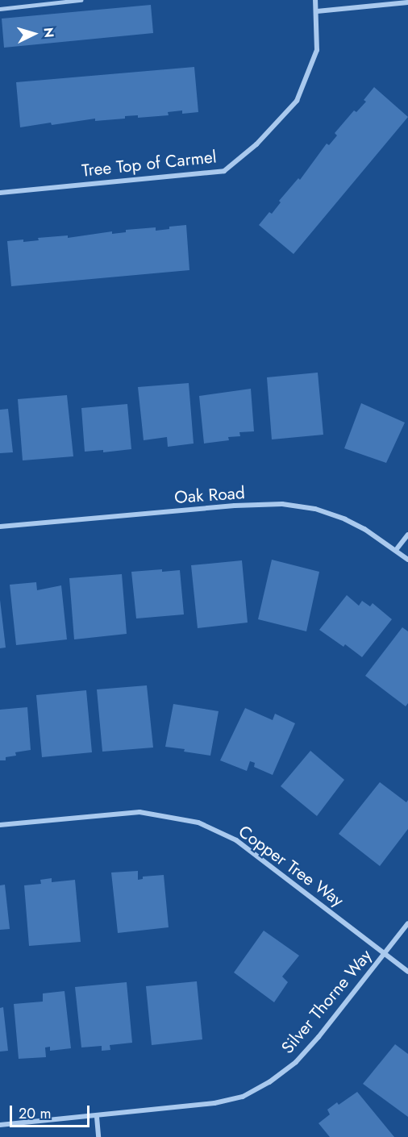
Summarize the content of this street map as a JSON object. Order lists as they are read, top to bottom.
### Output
{
  "streets": {
    "street": [
      "Tree Top of Carmel",
      "Oak Road",
      "Copper Tree Way",
      "Silver Thorne Way"
    ]
  },
  "crossings": [
    ["Copper Tree Way", "Silver Thorne Way"]
  ],
  "scale_bar": "20 m",
  "north": "right"
}
